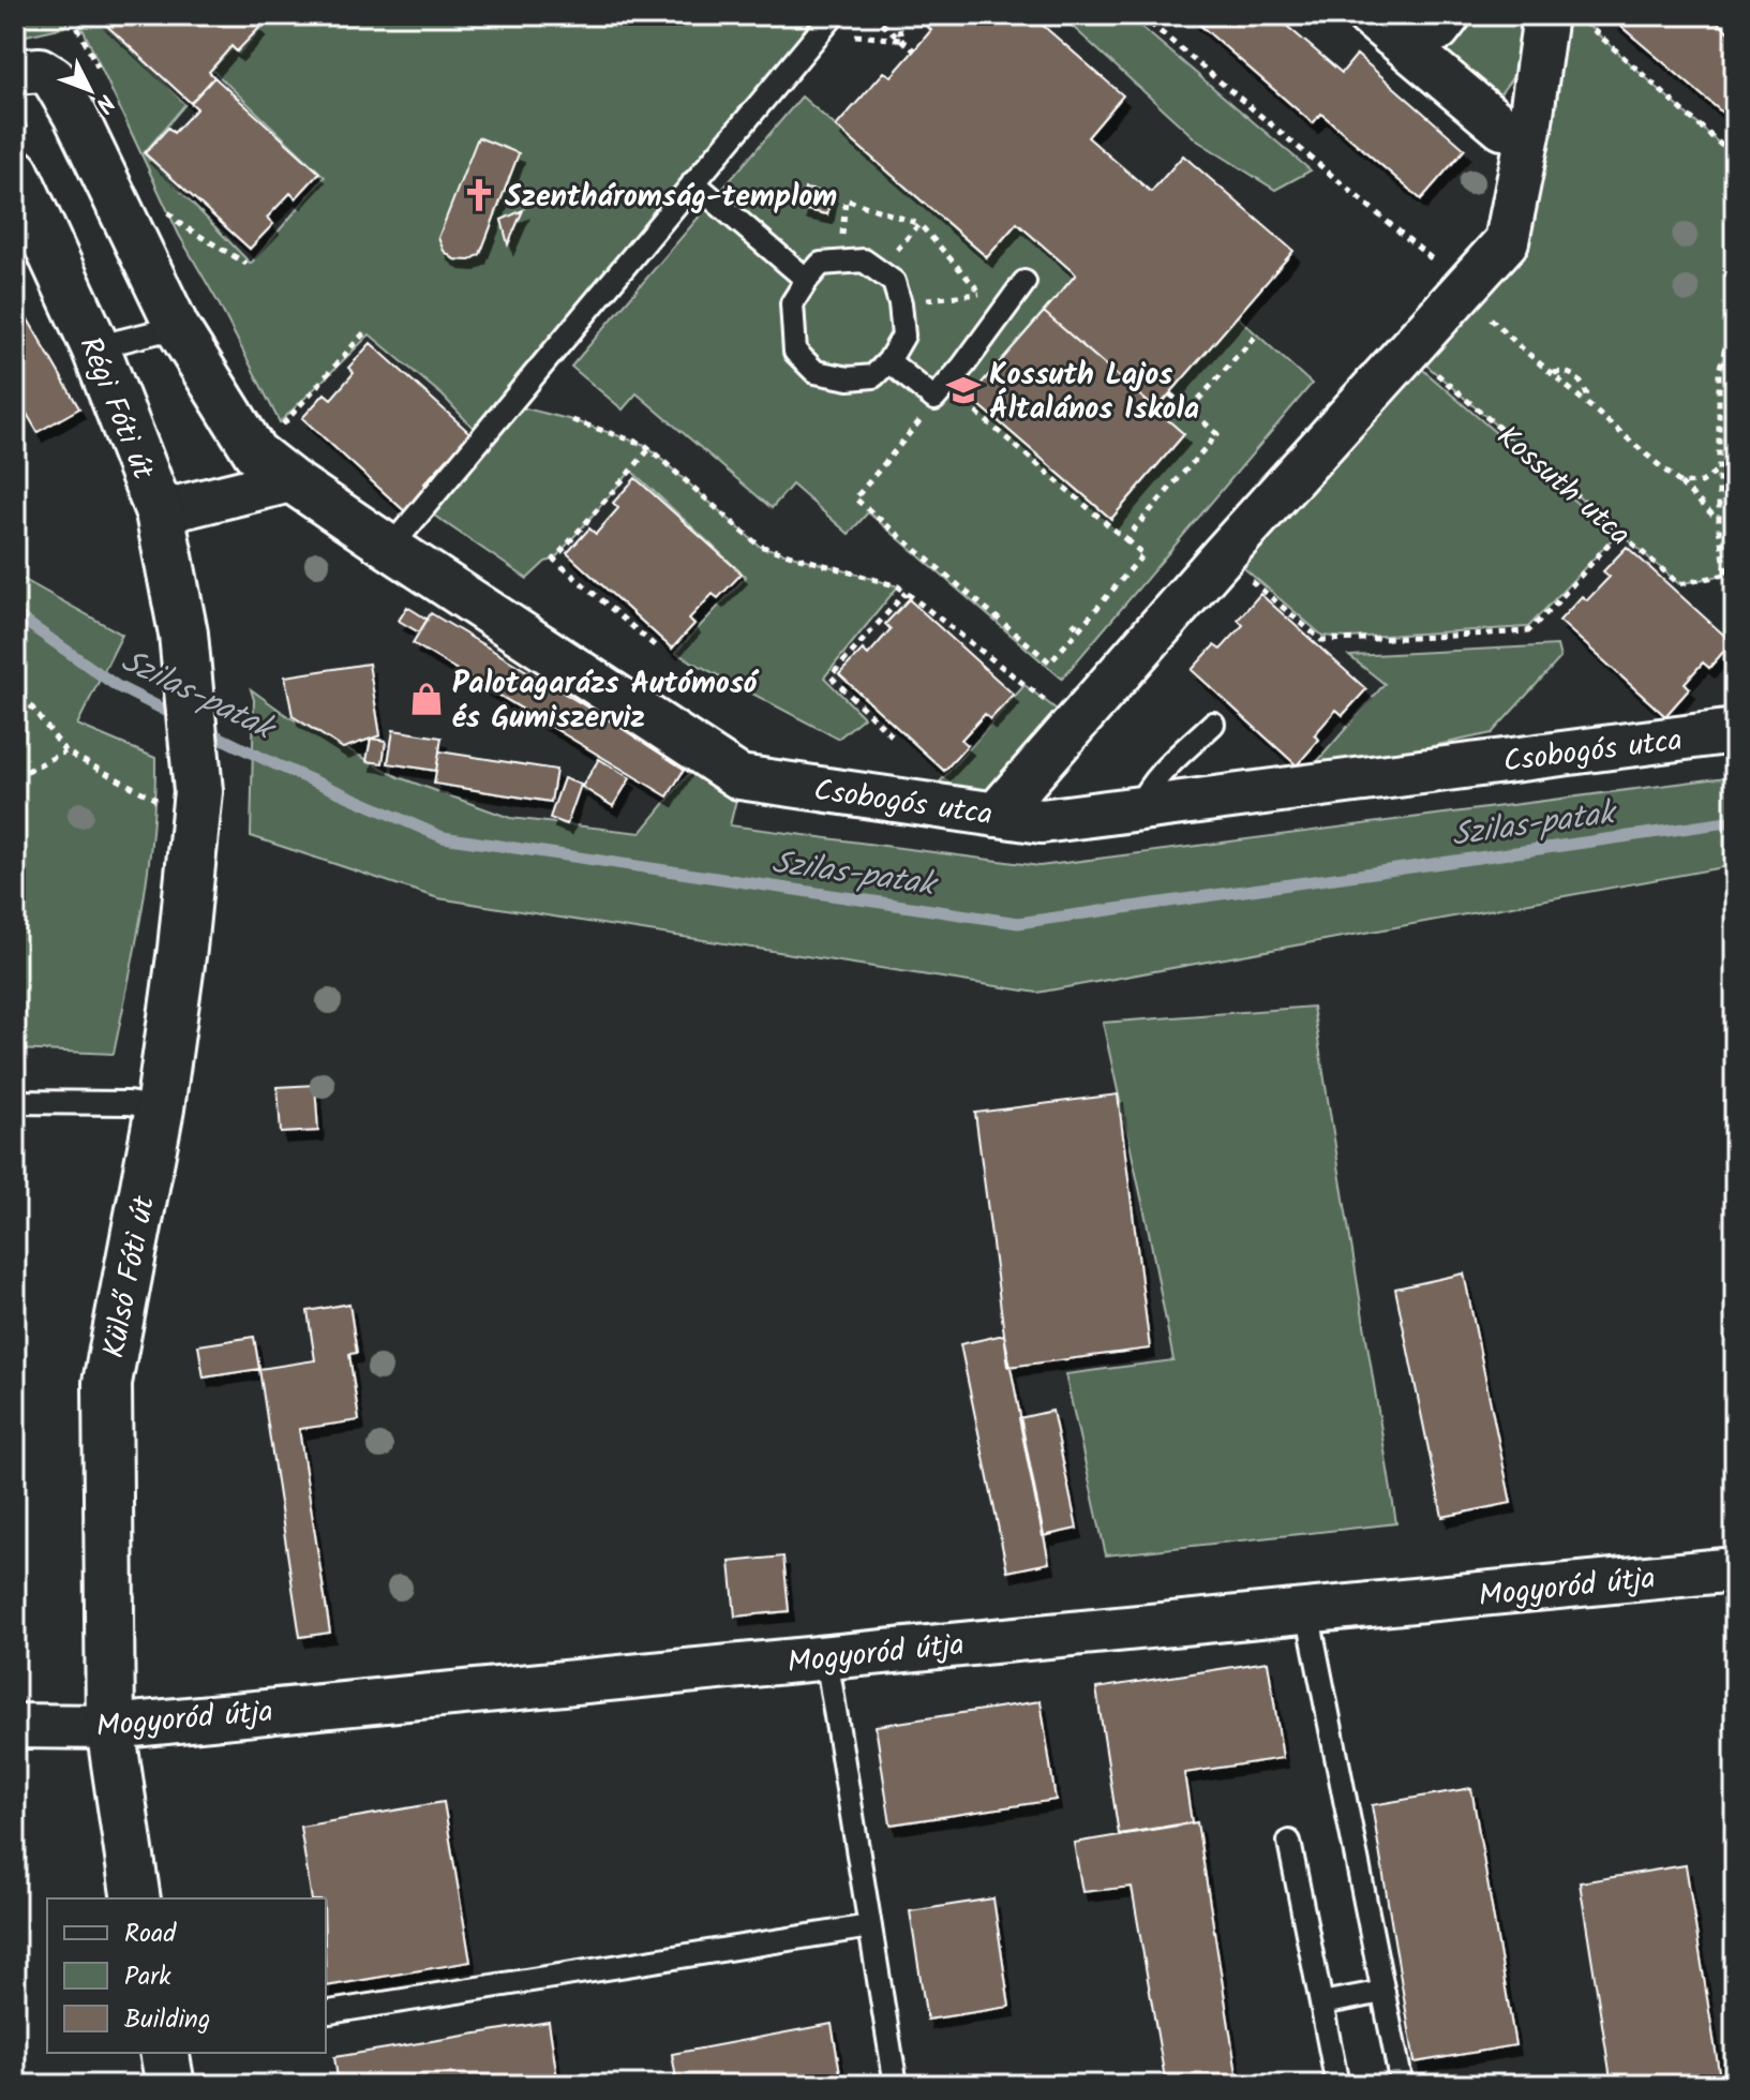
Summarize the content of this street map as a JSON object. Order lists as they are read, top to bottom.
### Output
{
  "streets": {
    "main road": ["Régi Fóti út", "Külső Fóti út"],
    "street": ["Csobogós utca", "Mogyoród útja"],
    "path": ["Kossuth utca"]
  },
  "crossings": [
    ["Régi Fóti út", "Külső Fóti út"],
    ["Külső Fóti út", "Mogyoród útja"]
  ],
  "water": ["Szilas-patak"],
  "places": {
    "church": ["Szentháromság-templom"],
    "school or university": ["Kossuth Lajos Általános Iskola"],
    "shop": ["Palotagarázs Autómosó és Gumiszerviz"]
  },
  "legend": ["Road", "Park", "Building"],
  "north": "bottom right"
}
